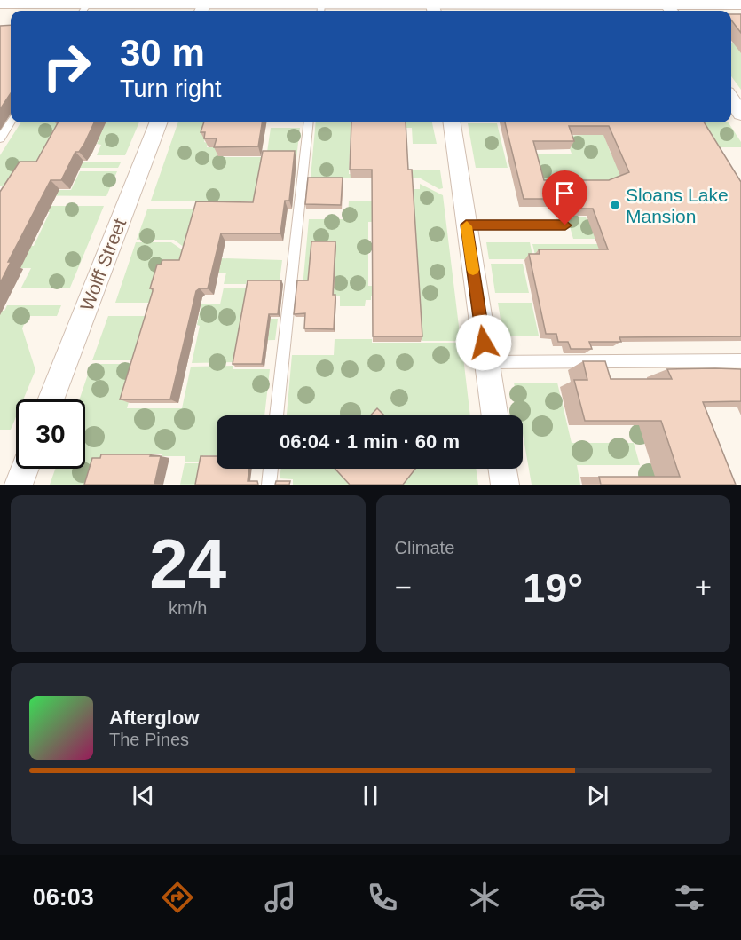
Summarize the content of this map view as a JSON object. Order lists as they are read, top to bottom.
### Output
{
  "streets": {
    "street": ["Wolff Street"]
  },
  "places": ["Sloans Lake Mansion"],
  "page": {
    "turn": ["30 m", "Turn right"],
    "limit": "30",
    "trip": "06:04 · 1 min · 60 m",
    "tile": [
      ["24", "km/h"],
      "Climate"
    ],
    "heat": ["−", "19°", "+"],
    "song": ["Afterglow", "The Pines"],
    "tabs": "06:03"
  }
}
